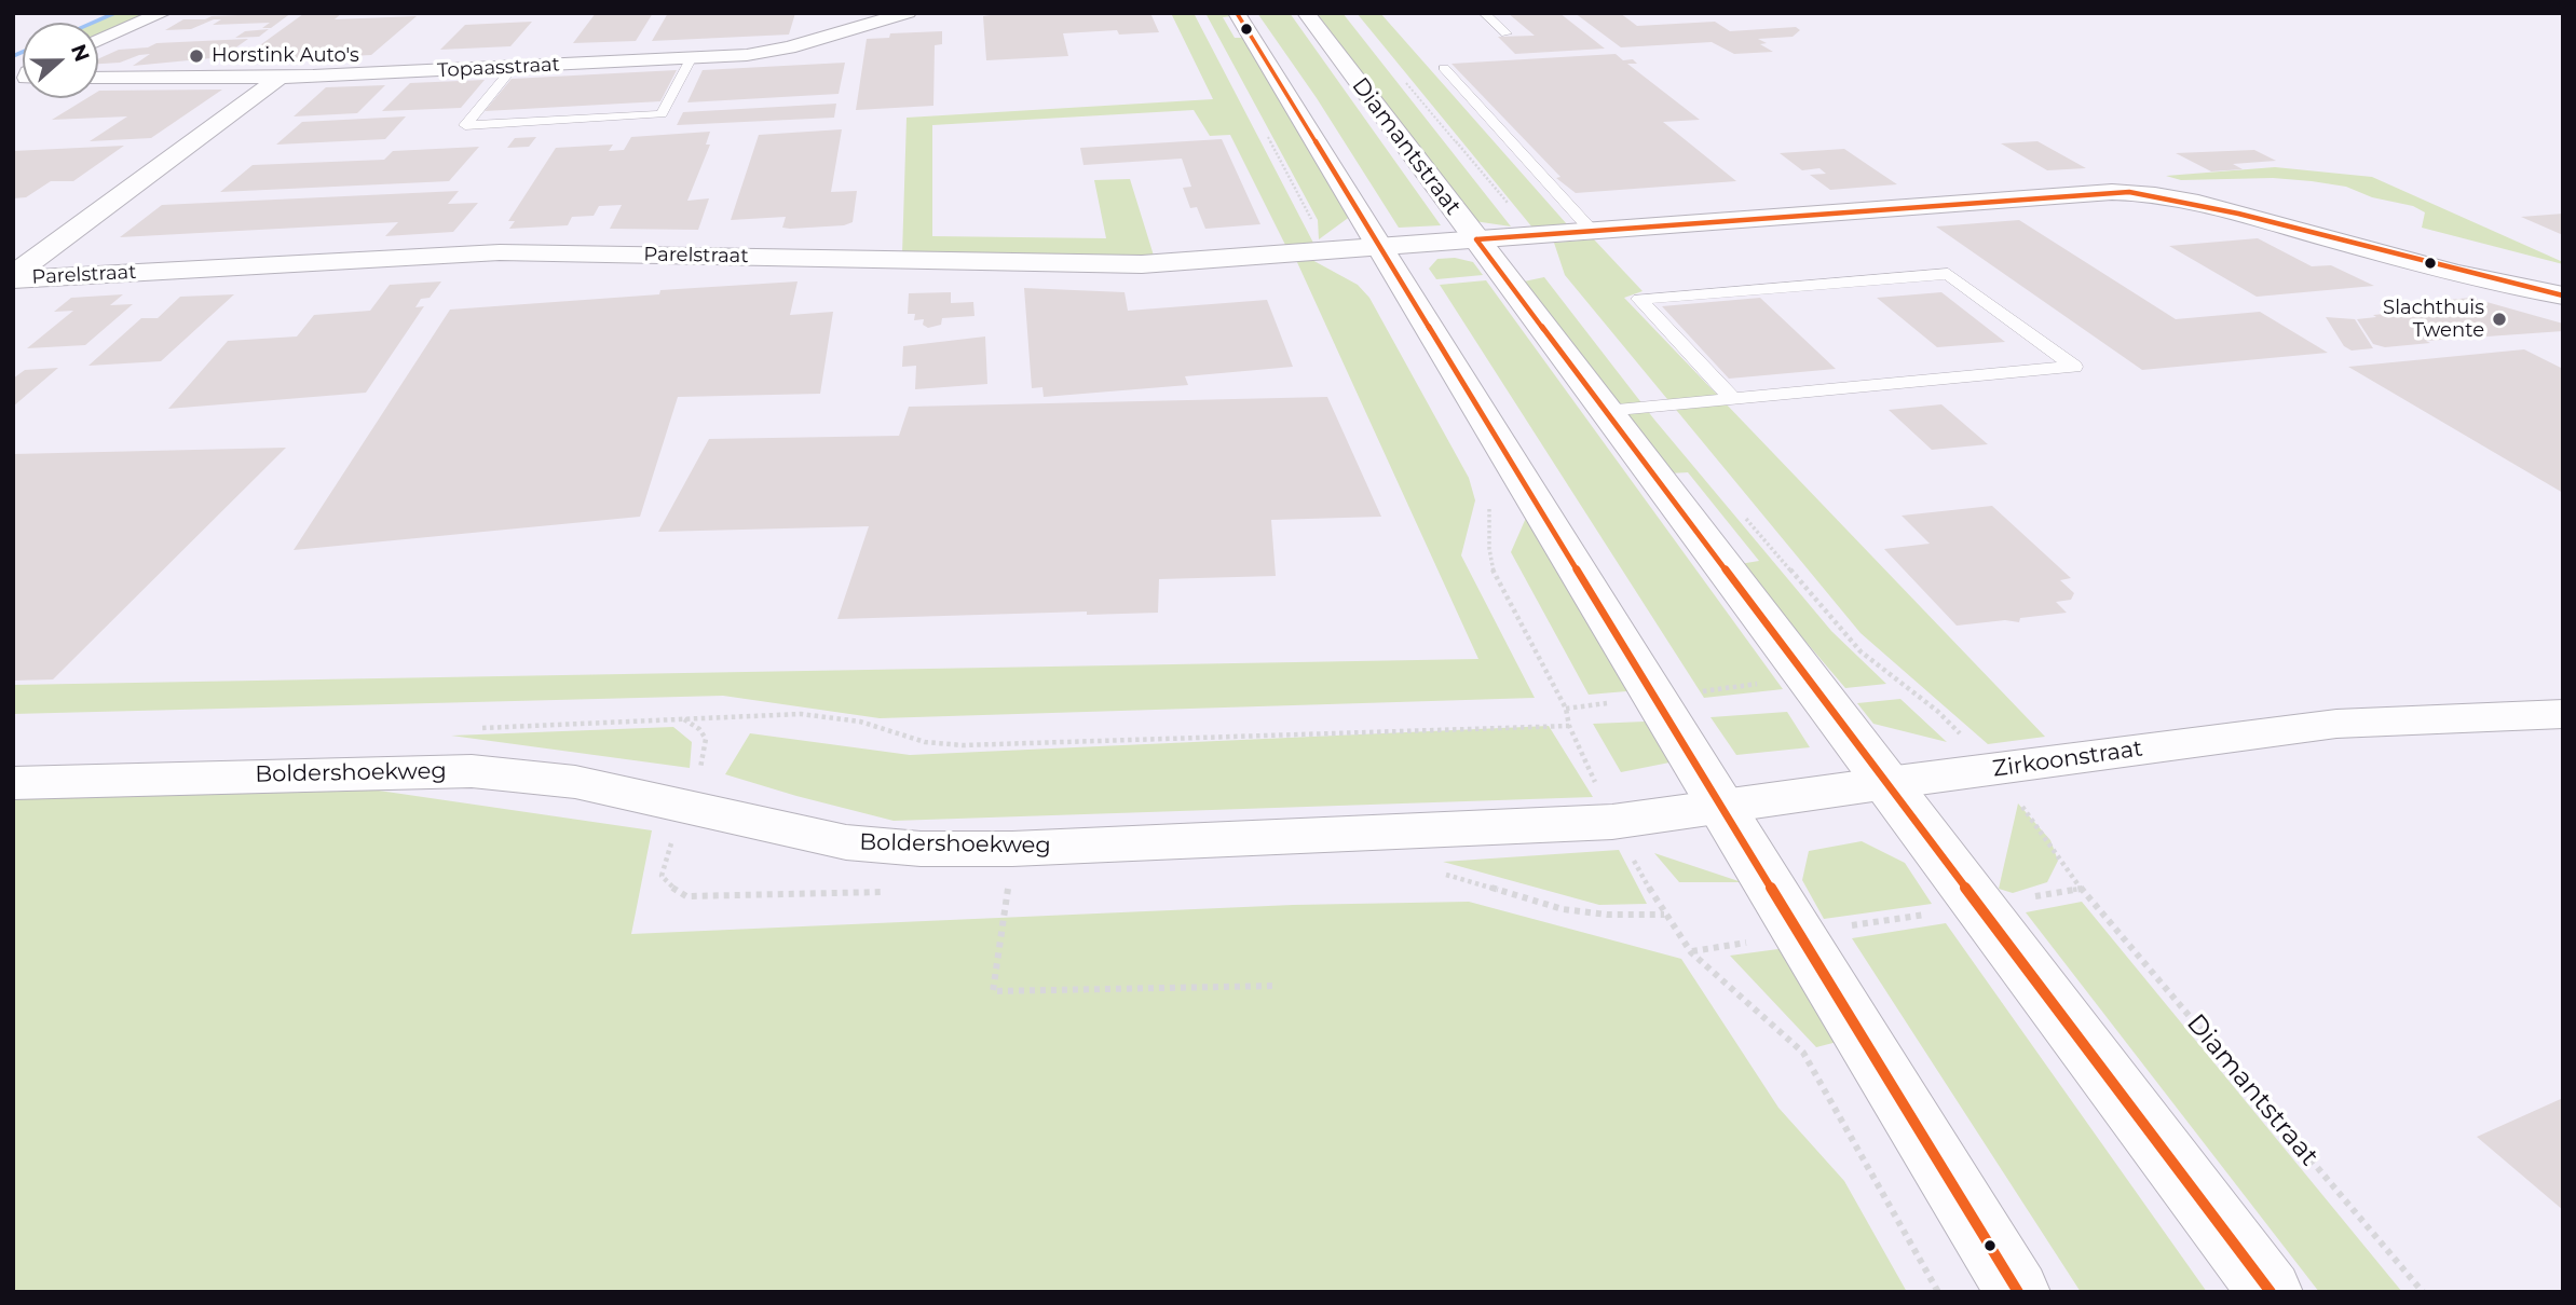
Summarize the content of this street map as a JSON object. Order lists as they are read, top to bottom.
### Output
{
  "streets": {
    "street": [
      "Topaasstraat",
      "Diamantstraat",
      "Parelstraat",
      "Zirkoonstraat",
      "Boldershoekweg"
    ]
  },
  "crossings": [
    ["Topaasstraat", "Parelstraat"],
    ["Diamantstraat", "Parelstraat"],
    ["Diamantstraat", "Zirkoonstraat"],
    ["Zirkoonstraat", "Boldershoekweg"]
  ],
  "places": ["Horstink Auto's", "Slachthuis Twente"],
  "north": "right"
}
